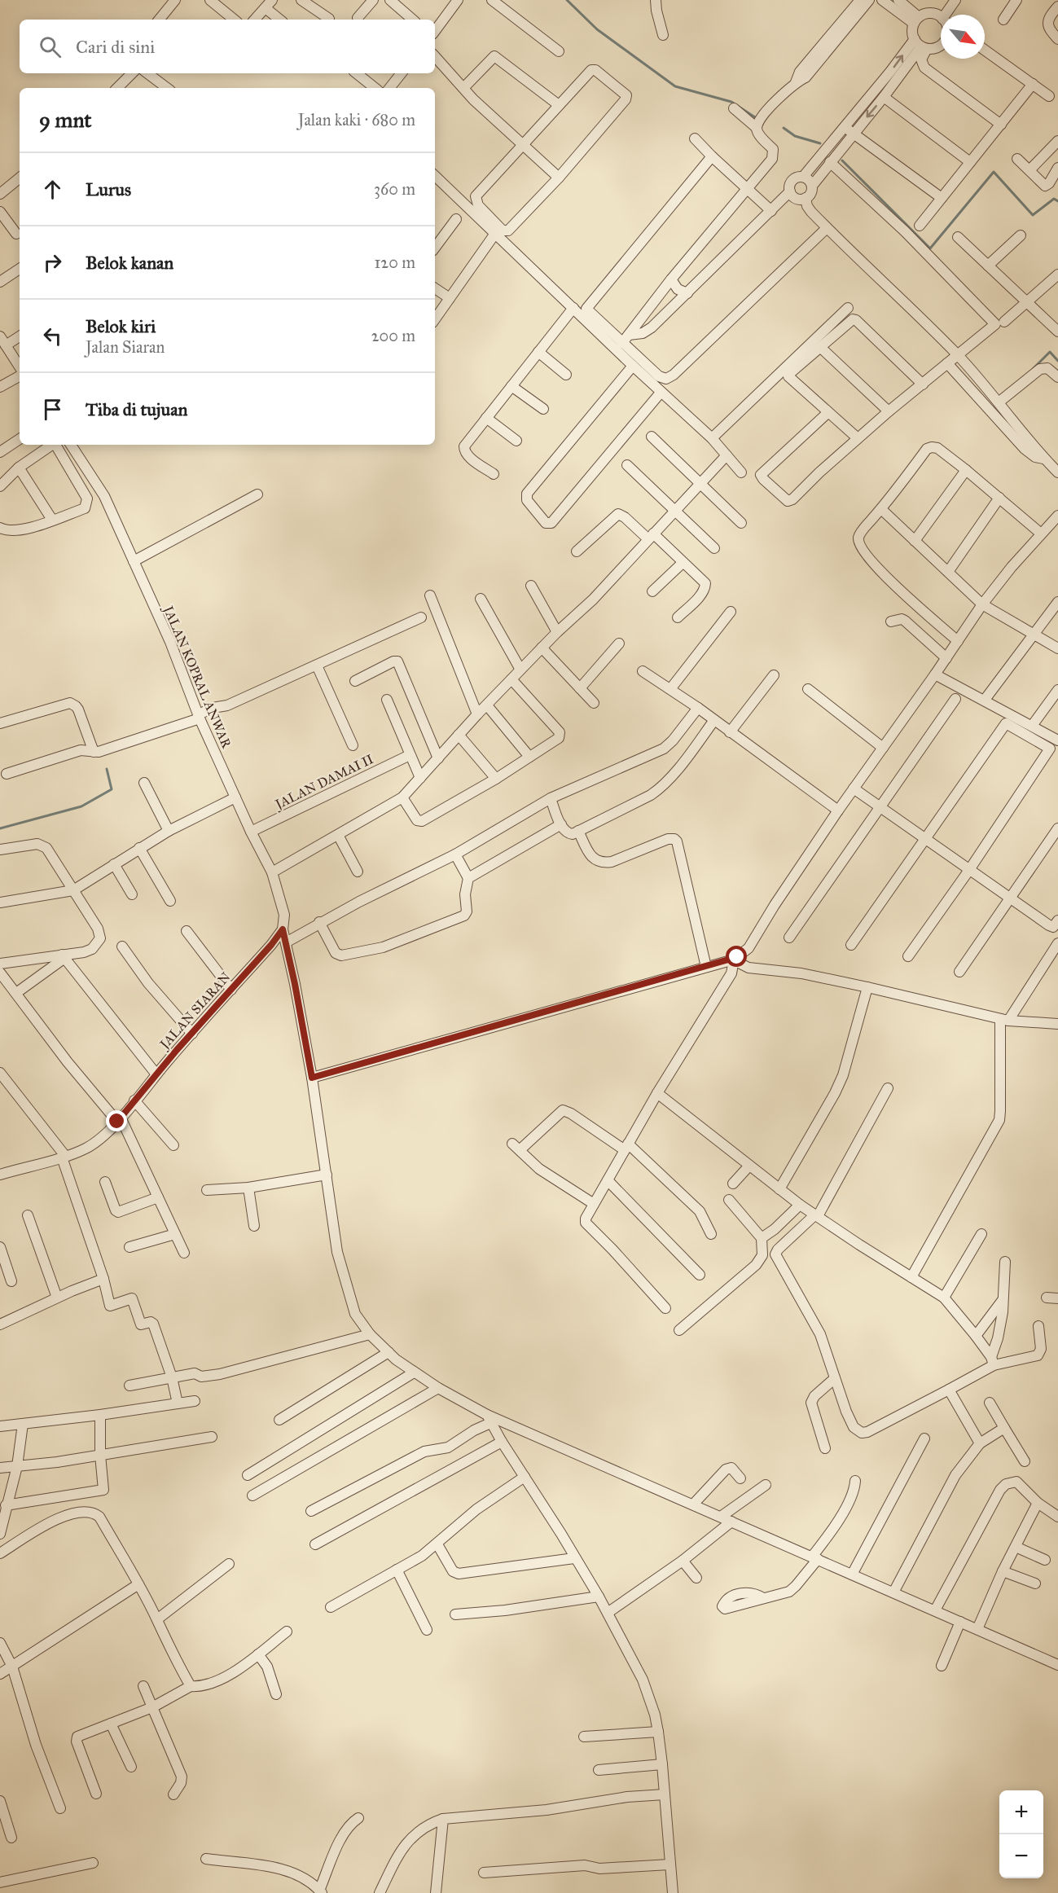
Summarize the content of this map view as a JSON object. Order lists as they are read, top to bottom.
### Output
{
  "streets": {
    "street": ["JALAN KOPRAL ANWAR", "JALAN DAMAI II", "JALAN SIARAN"]
  },
  "crossings": [
    ["JALAN KOPRAL ANWAR", "JALAN DAMAI II"],
    ["JALAN KOPRAL ANWAR", "JALAN SIARAN"]
  ],
  "north": "bottom right",
  "page": {
    "search": "Cari di sini",
    "heading": ["9 mnt", "Jalan kaki · 680 m"],
    "list": [
      ["Lurus", "360 m"],
      ["Belok kanan", "120 m"],
      ["Belok kiri", "Jalan Siaran", "200 m"],
      "Tiba di tujuan"
    ],
    "map_buttons": ["+", "−"]
  }
}
